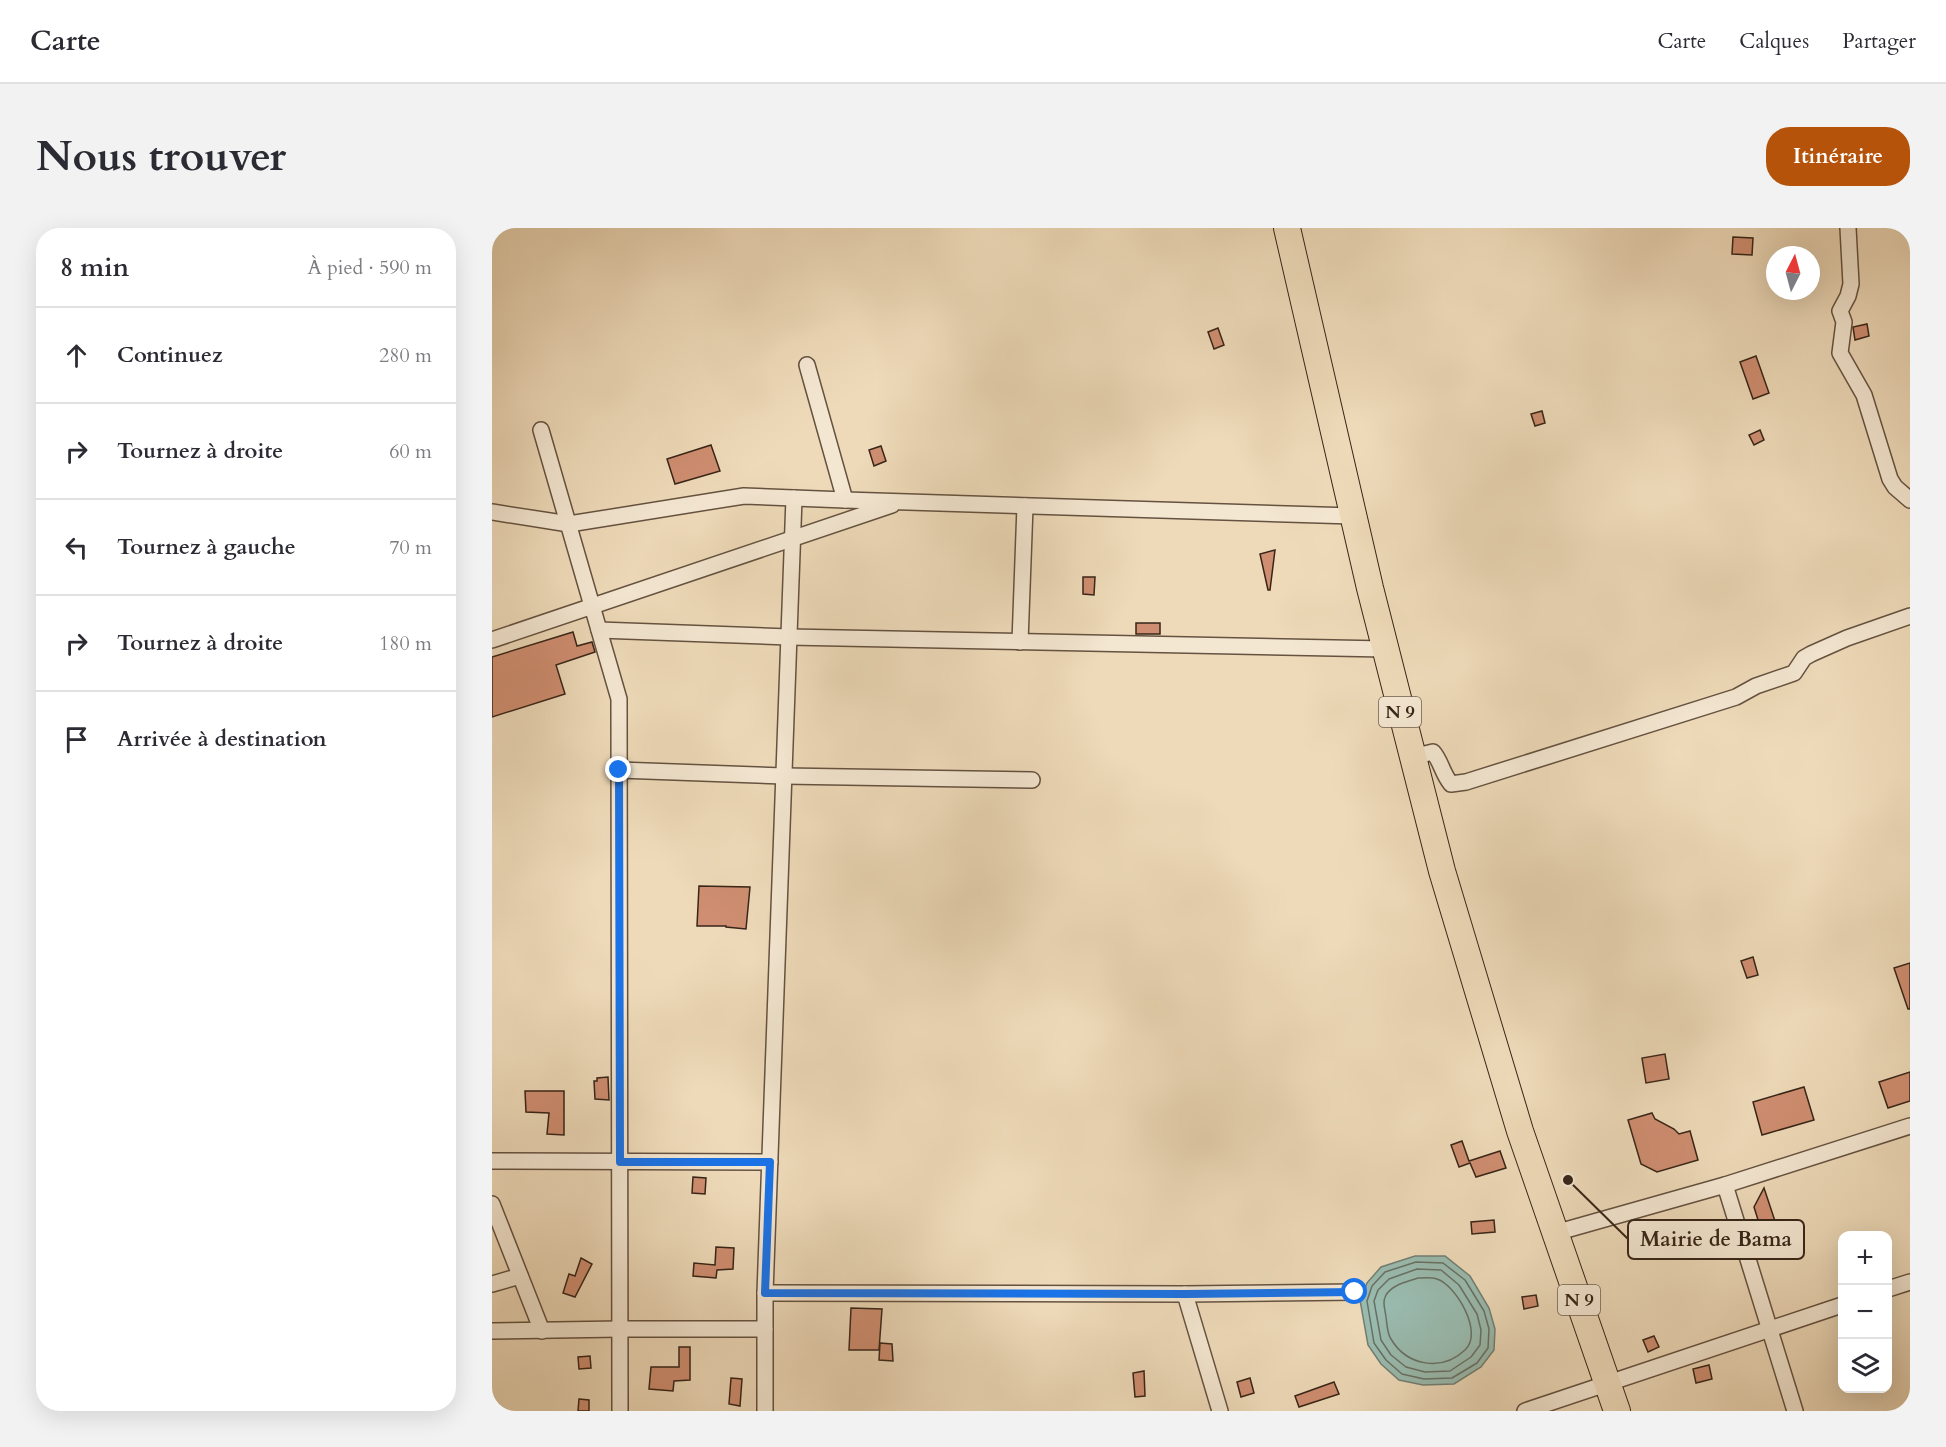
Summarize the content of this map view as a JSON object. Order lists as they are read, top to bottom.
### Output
{
  "streets": {
    "main road": ["N 9"]
  },
  "places": ["Mairie de Bama"],
  "north": "top",
  "page": {
    "header": "Carte",
    "nav": ["Carte", "Calques", "Partager"],
    "buttons": "Itinéraire",
    "title": "Nous trouver",
    "heading": ["8 min", "À pied · 590 m"],
    "list": [
      ["Continuez", "280 m"],
      ["Tournez à droite", "60 m"],
      ["Tournez à gauche", "70 m"],
      ["Tournez à droite", "180 m"],
      "Arrivée à destination"
    ],
    "map_buttons": ["+", "−"]
  }
}
